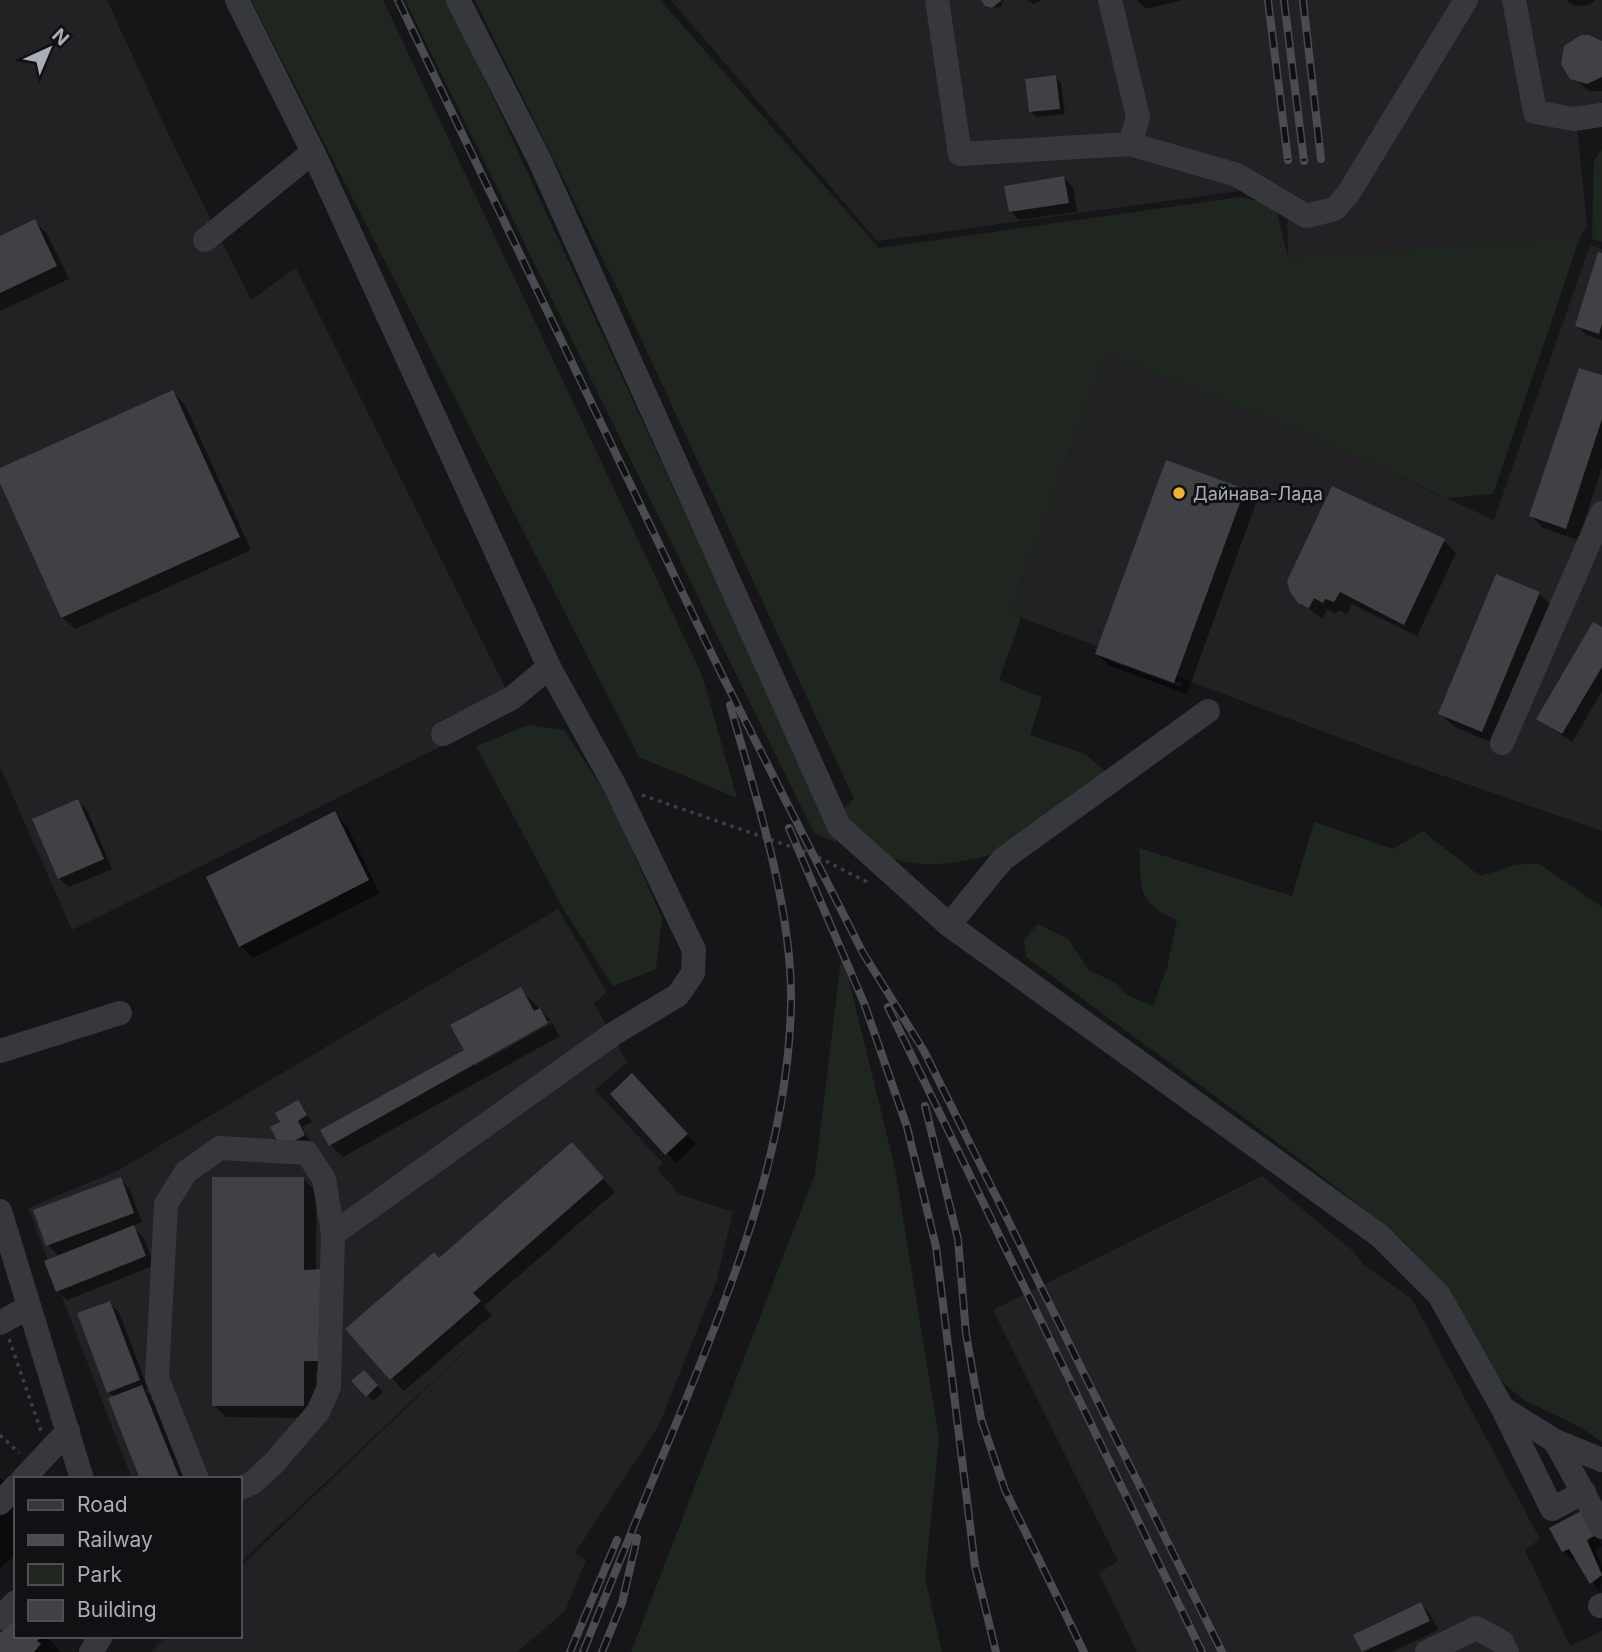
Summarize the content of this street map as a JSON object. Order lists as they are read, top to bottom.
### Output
{
  "places": ["Дайнава-Лада"],
  "legend": [
    "Road",
    "Railway",
    "Park",
    "Building"
  ],
  "north": "top right"
}
